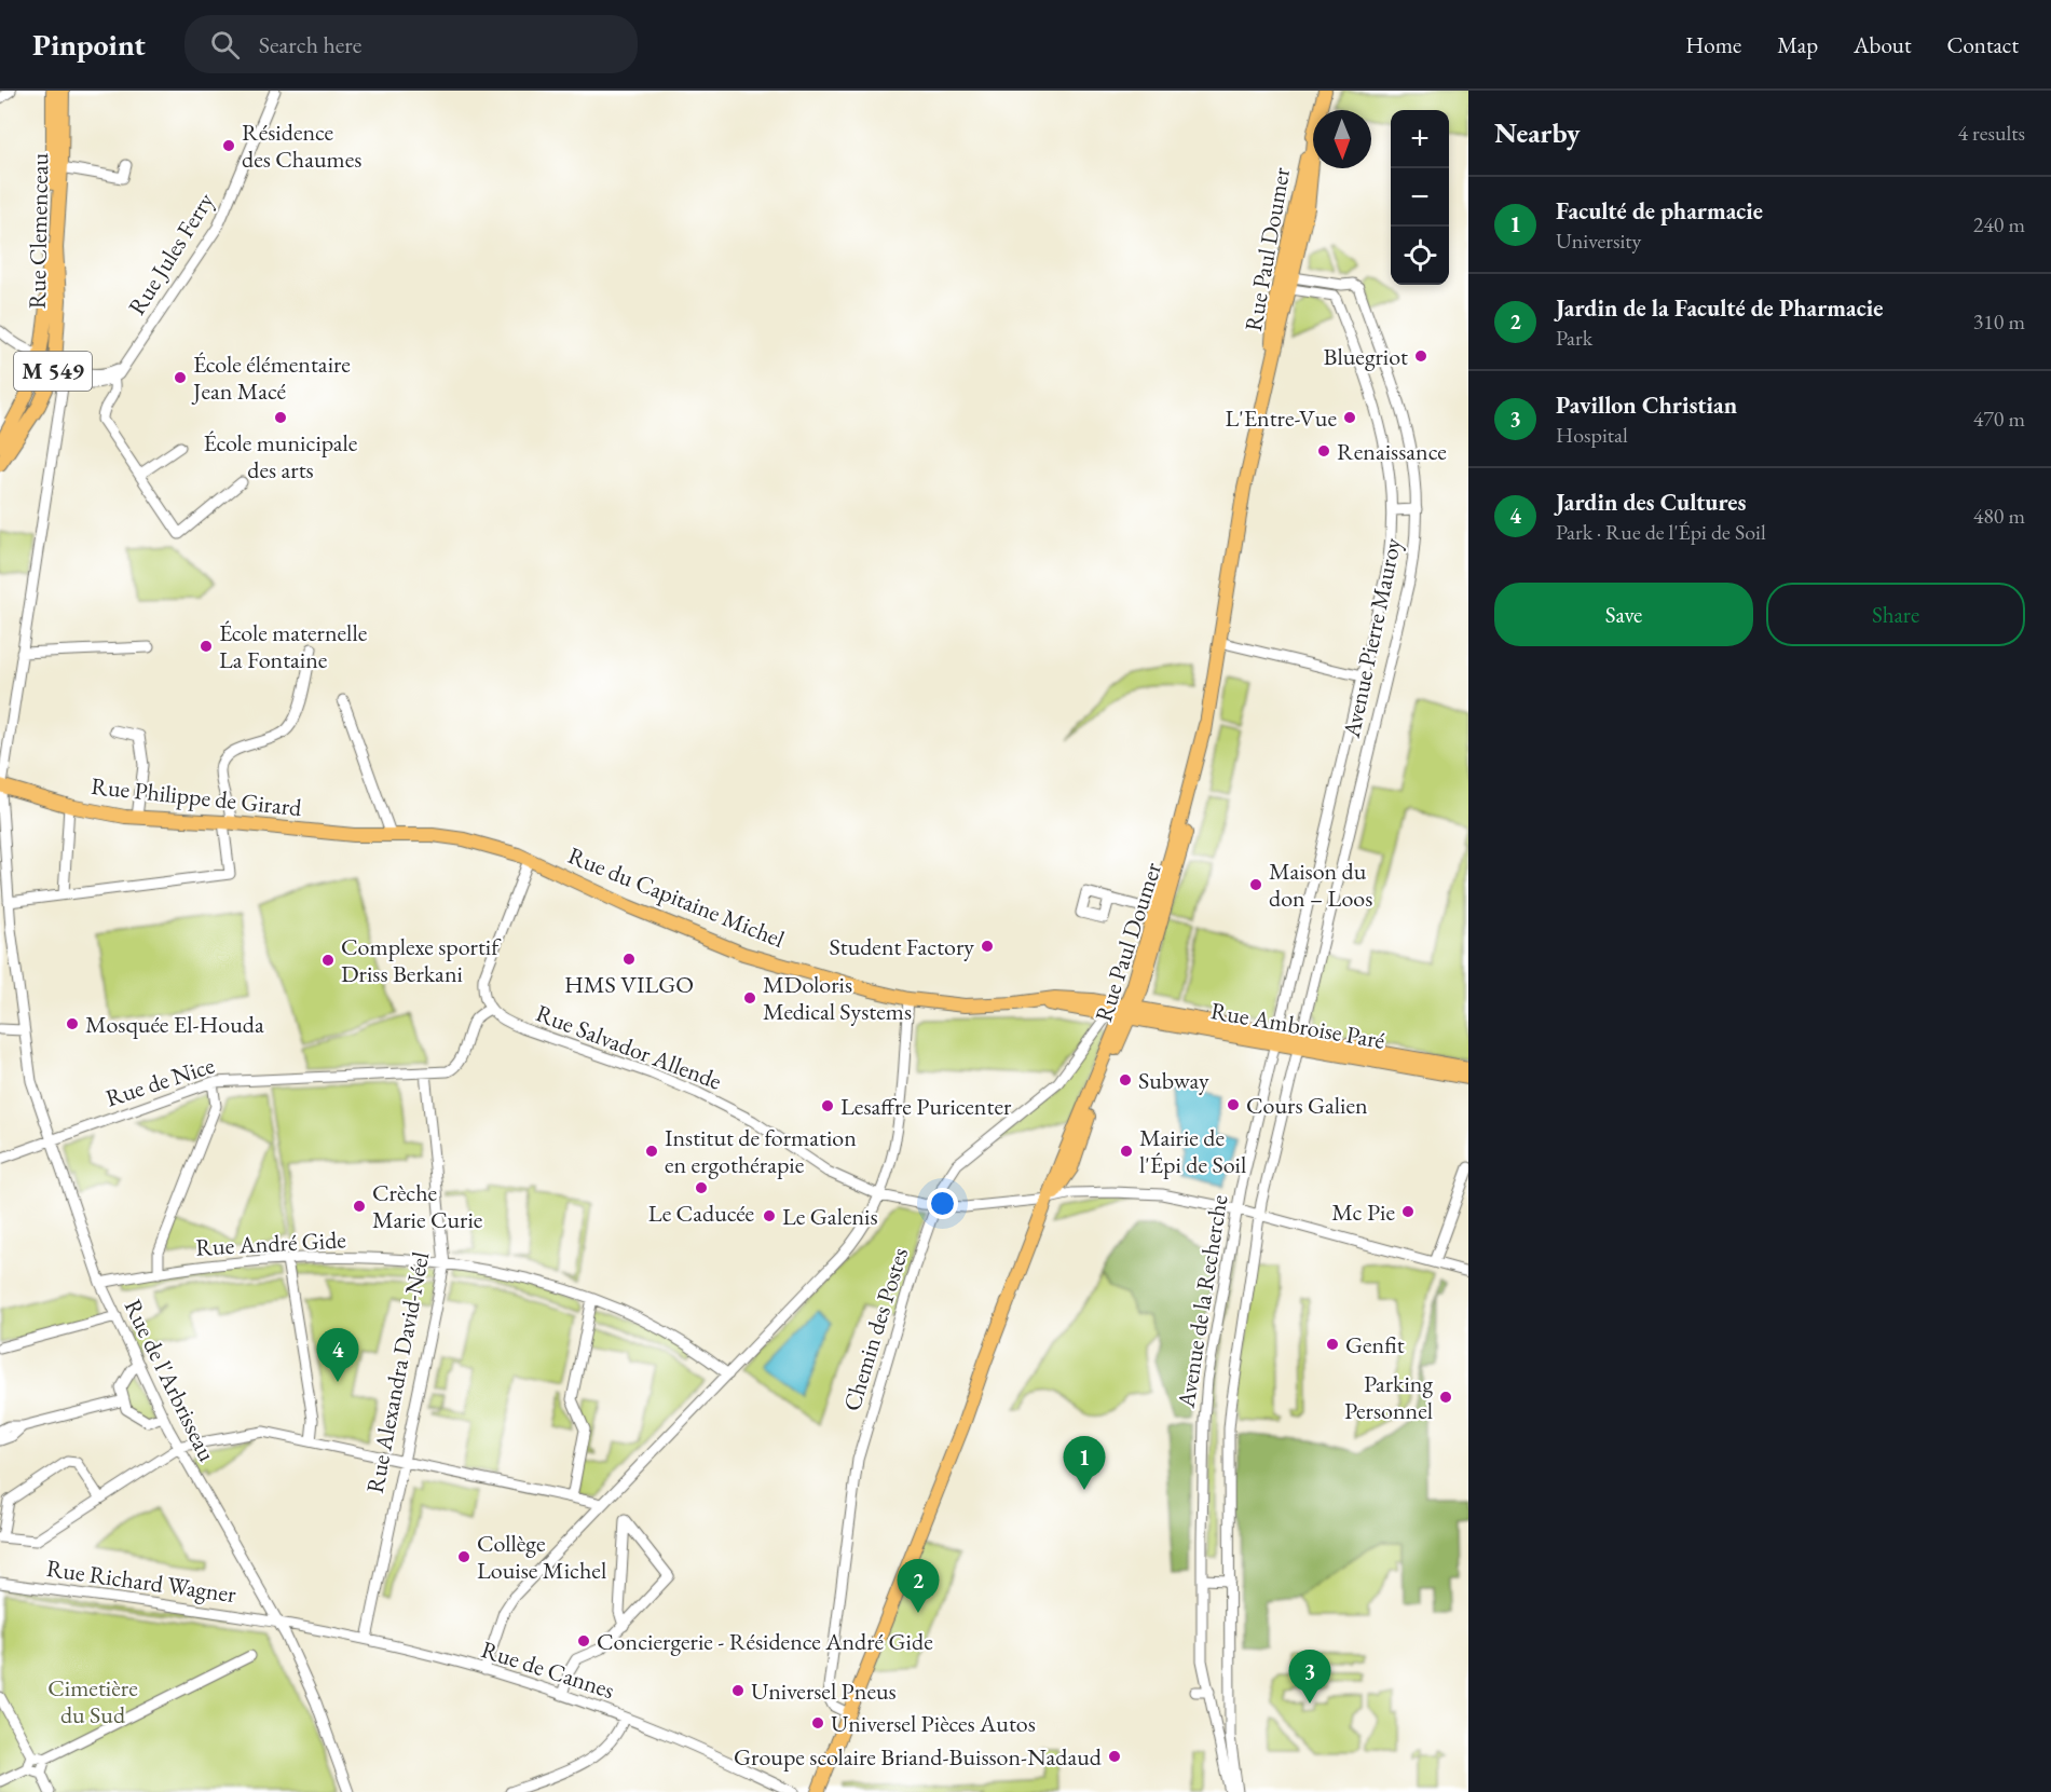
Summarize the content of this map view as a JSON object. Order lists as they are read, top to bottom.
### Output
{
  "streets": {
    "main road": [
      "Rue Clemenceau",
      "Rue Paul Doumer",
      "M 549",
      "Rue Philippe de Girard",
      "Rue du Capitaine Michel",
      "Rue Ambroise Paré"
    ],
    "street": [
      "Rue Jules Ferry",
      "Avenue Pierre Mauroy",
      "Rue Salvador Allende",
      "Rue de Nice",
      "Rue André Gide",
      "Avenue de la Recherche",
      "Chemin des Postes",
      "Rue Alexandra David-Néel",
      "Rue de l'Arbrisseau",
      "Rue Richard Wagner",
      "Rue de Cannes"
    ]
  },
  "crossings": [
    ["Rue Paul Doumer", "Avenue Pierre Mauroy"],
    ["Rue Paul Doumer", "Rue du Capitaine Michel"],
    ["Rue Paul Doumer", "Rue Ambroise Paré"],
    ["Rue Paul Doumer", "Rue Salvador Allende"],
    ["Rue Paul Doumer", "Chemin des Postes"],
    ["Avenue Pierre Mauroy", "Rue Ambroise Paré"],
    ["Avenue Pierre Mauroy", "Avenue de la Recherche"],
    ["Rue Philippe de Girard", "Rue du Capitaine Michel"],
    ["Rue Philippe de Girard", "Rue de l'Arbrisseau"],
    ["Rue du Capitaine Michel", "Rue Ambroise Paré"],
    ["Rue du Capitaine Michel", "Chemin des Postes"],
    ["Rue Ambroise Paré", "Avenue de la Recherche"],
    ["Rue Ambroise Paré", "Chemin des Postes"],
    ["Rue Salvador Allende", "Rue de Nice"],
    ["Rue Salvador Allende", "Avenue de la Recherche"],
    ["Rue Salvador Allende", "Chemin des Postes"],
    ["Rue de Nice", "Rue Alexandra David-Néel"],
    ["Rue de Nice", "Rue de l'Arbrisseau"],
    ["Rue André Gide", "Rue Alexandra David-Néel"],
    ["Rue André Gide", "Rue de l'Arbrisseau"],
    ["Rue Alexandra David-Néel", "Rue de Cannes"],
    ["Rue de l'Arbrisseau", "Rue Richard Wagner"],
    ["Rue de l'Arbrisseau", "Rue de Cannes"],
    ["Rue Richard Wagner", "Rue de Cannes"]
  ],
  "parks": ["Cimetière du Sud"],
  "places": [
    "Résidence des Chaumes",
    "Bluegriot",
    "École élémentaire Jean Macé",
    "École municipale des arts",
    "L'Entre-Vue",
    "Renaissance",
    "École maternelle La Fontaine",
    "Maison du don – Loos",
    "Student Factory",
    "HMS VILGO",
    "Complexe sportif Driss Berkani",
    "MDoloris Medical Systems",
    "Mosquée El-Houda",
    "Subway",
    "Cours Galien",
    "Lesaffre Puricenter",
    "Institut de formation en ergothérapie",
    "Mairie de l'Épi de Soil",
    "Le Caducée",
    "Crèche Marie Curie",
    "Mc Pie",
    "Le Galenis",
    "Genfit",
    "Parking Personnel",
    "Collège Louise Michel",
    "Conciergerie - Résidence André Gide",
    "Universel Pneus",
    "Universel Pièces Autos",
    "Groupe scolaire Briand-Buisson-Nadaud"
  ],
  "north": "bottom",
  "page": {
    "header": "Pinpoint",
    "search": "Search here",
    "nav": [
      "Home",
      "Map",
      "About",
      "Contact"
    ],
    "heading": ["Nearby", "4 results"],
    "map_buttons": ["+", "−"],
    "list": [
      {
        "mark": "1",
        "name": "Faculté de pharmacie",
        "note": "University",
        "value": "240 m"
      },
      {
        "mark": "2",
        "name": "Jardin de la Faculté de Pharmacie",
        "note": "Park",
        "value": "310 m"
      },
      {
        "mark": "3",
        "name": "Pavillon Christian",
        "note": "Hospital",
        "value": "470 m"
      },
      {
        "mark": "4",
        "name": "Jardin des Cultures",
        "note": "Park · Rue de l'Épi de Soil",
        "value": "480 m"
      }
    ],
    "buttons": ["Save", "Share"],
    "pins": [
      "4",
      "1",
      "2",
      "3"
    ]
  }
}
